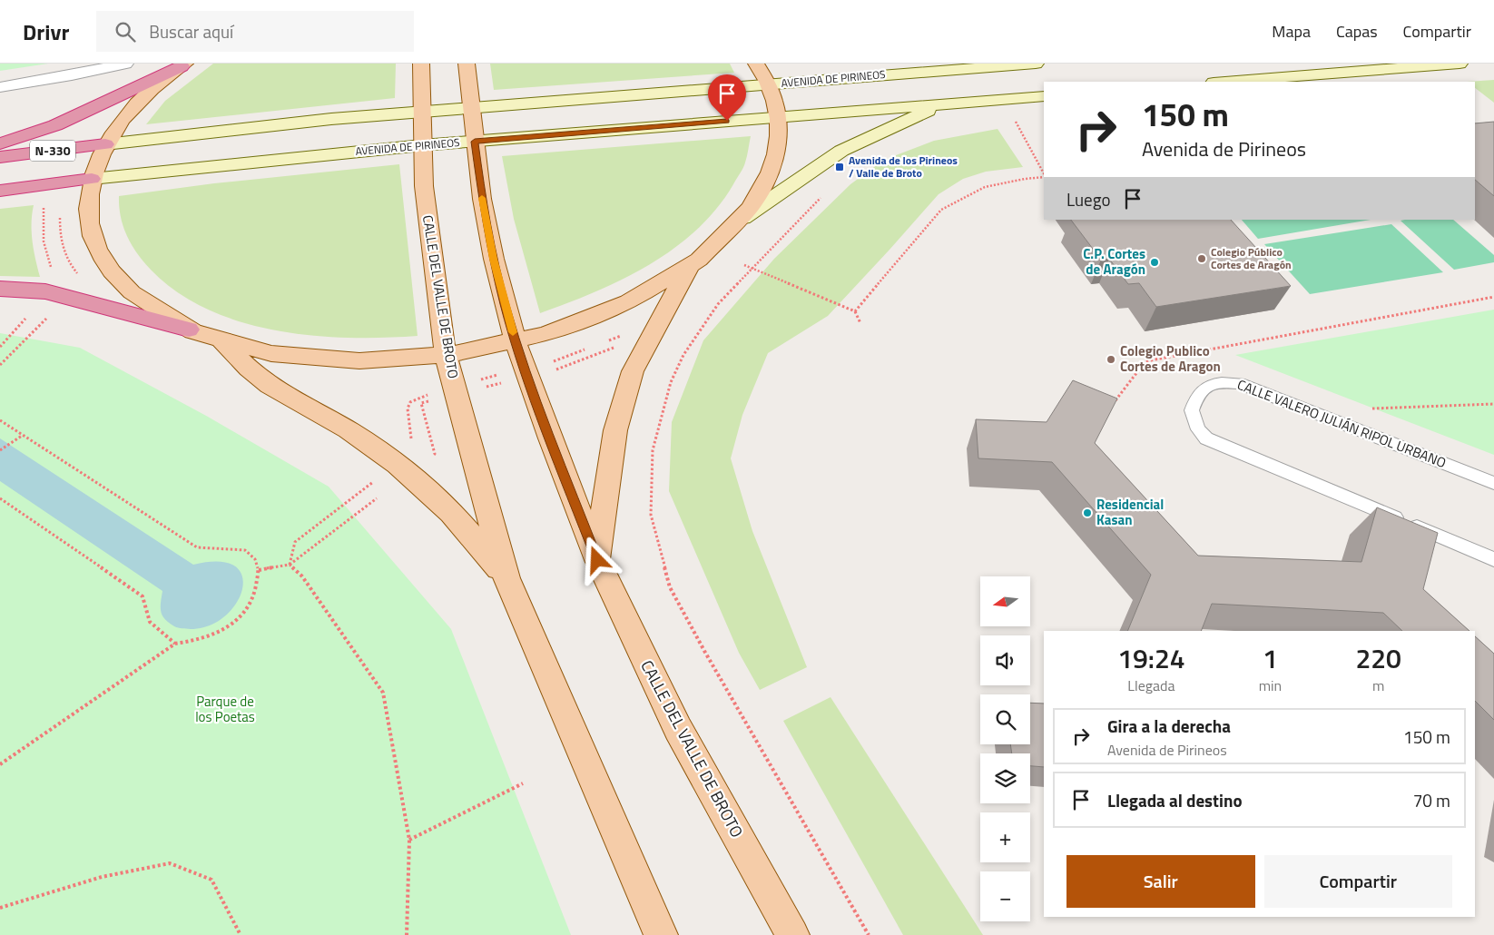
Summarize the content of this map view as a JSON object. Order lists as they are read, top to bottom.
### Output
{
  "streets": {
    "highway": ["N-330"],
    "main road": ["AVENIDA DE PIRINEOS", "CALLE DEL VALLE DE BROTO"],
    "lane": ["CALLE VALERO JULIÁN RIPOL URBANO"]
  },
  "crossings": [
    ["AVENIDA DE PIRINEOS", "N-330"],
    ["AVENIDA DE PIRINEOS", "CALLE DEL VALLE DE BROTO"]
  ],
  "parks": ["Parque de los Poetas"],
  "places": {
    "transit": ["Avenida de los Pirineos / Valle de Broto"],
    "other": [
      "Colegio Público Cortes de Aragón",
      "C.P. Cortes de Aragón",
      "Colegio Publico Cortes de Aragon",
      "Residencial Kasan"
    ]
  },
  "north": "left",
  "page": {
    "header": "Drivr",
    "search": "Buscar aquí",
    "nav": ["Mapa", "Capas", "Compartir"],
    "turn": ["150 m", "Avenida de Pirineos"],
    "then": "Luego",
    "map_buttons": ["+", "−"],
    "eta": [
      "19:24",
      "Llegada",
      "1",
      "min",
      "220",
      "m"
    ],
    "list": [
      {
        "name": "Gira a la derecha",
        "note": "Avenida de Pirineos",
        "value": "150 m"
      },
      {
        "name": "Llegada al destino",
        "value": "70 m"
      }
    ],
    "buttons": ["Salir", "Compartir"]
  }
}
